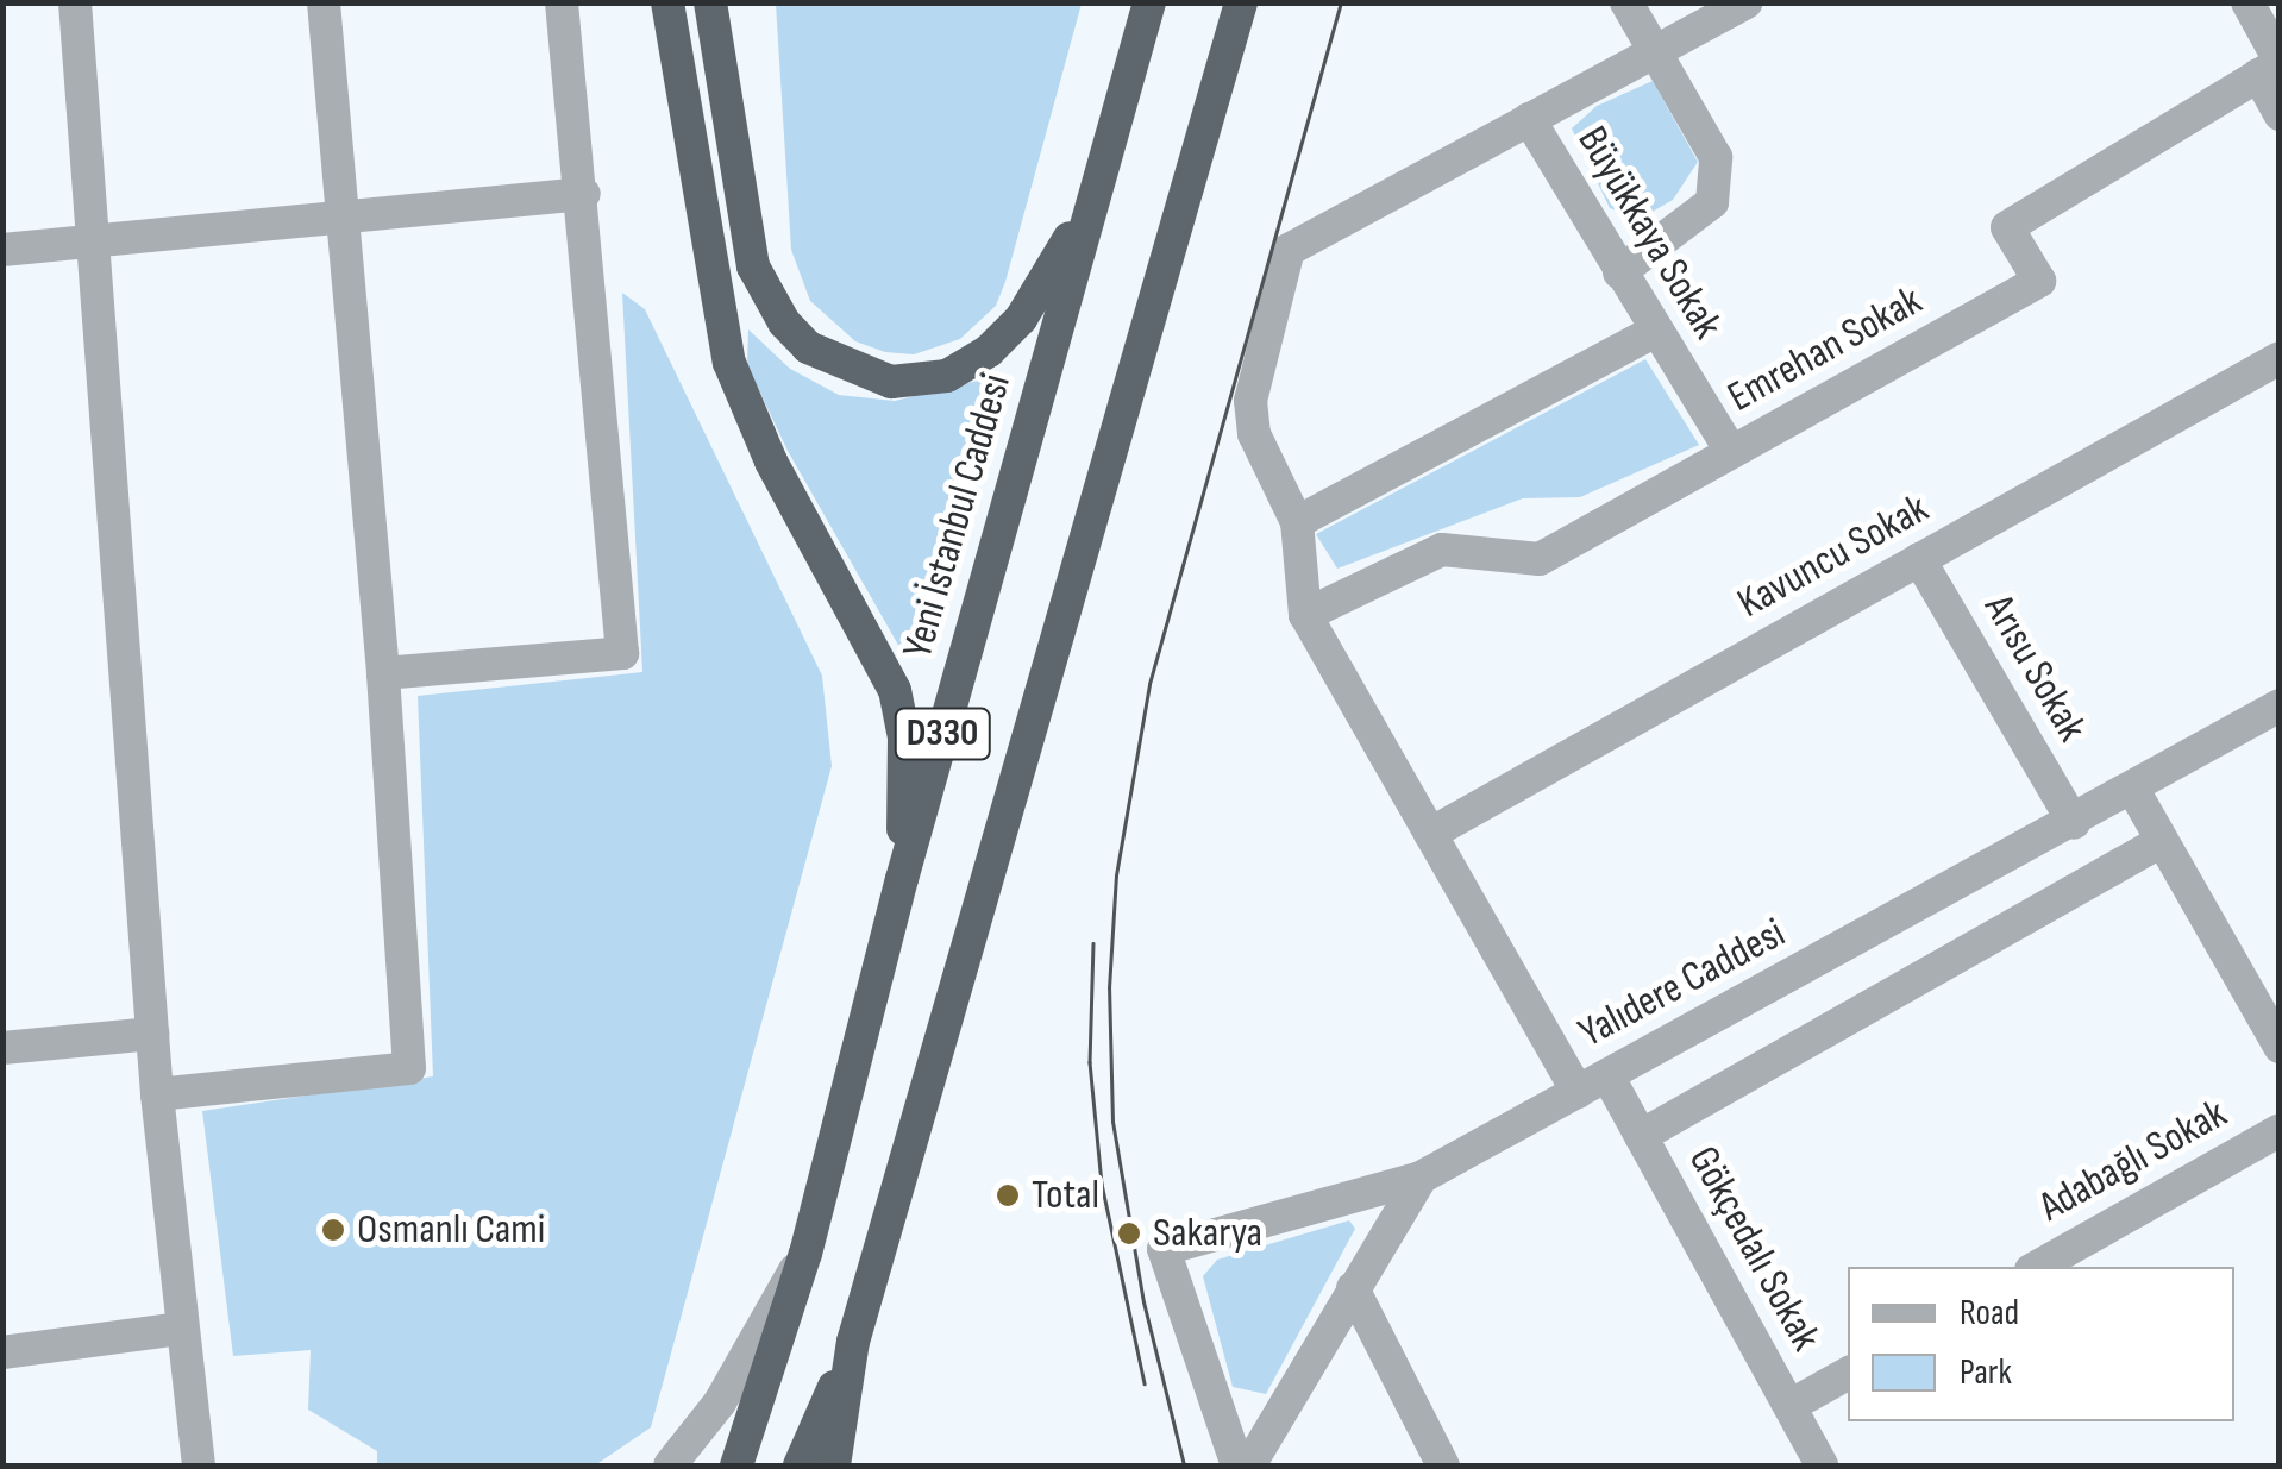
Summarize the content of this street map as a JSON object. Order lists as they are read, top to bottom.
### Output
{
  "streets": {
    "highway": ["Yeni İstanbul Caddesi", "D330"],
    "street": [
      "Büyükkaya Sokak",
      "Emrehan Sokak",
      "Kavuncu Sokak",
      "Arısu Sokak",
      "Yalıdere Caddesi",
      "Adabağlı Sokak",
      "Gökçedalı Sokak"
    ]
  },
  "crossings": [
    ["Büyükkaya Sokak", "Emrehan Sokak"],
    ["Kavuncu Sokak", "Arısu Sokak"],
    ["Arısu Sokak", "Yalıdere Caddesi"],
    ["Yalıdere Caddesi", "Gökçedalı Sokak"]
  ],
  "places": ["Total", "Osmanlı Cami", "Sakarya"],
  "legend": ["Road", "Park"]
}
